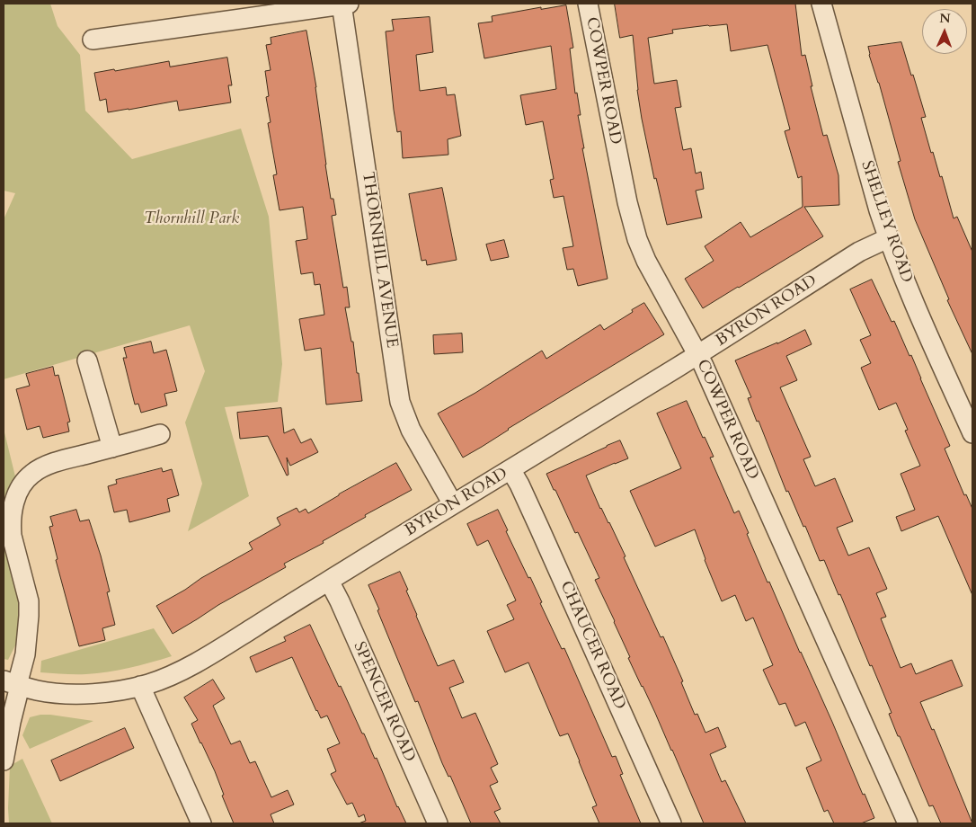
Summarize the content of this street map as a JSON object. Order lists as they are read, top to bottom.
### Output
{
  "streets": {
    "street": [
      "COWPER ROAD",
      "SHELLEY ROAD",
      "THORNHILL AVENUE",
      "BYRON ROAD",
      "CHAUCER ROAD",
      "SPENCER ROAD"
    ]
  },
  "crossings": [
    ["COWPER ROAD", "BYRON ROAD"],
    ["SHELLEY ROAD", "BYRON ROAD"],
    ["THORNHILL AVENUE", "BYRON ROAD"],
    ["BYRON ROAD", "CHAUCER ROAD"],
    ["BYRON ROAD", "SPENCER ROAD"]
  ],
  "parks": ["Thornhill Park"],
  "north": "top"
}
